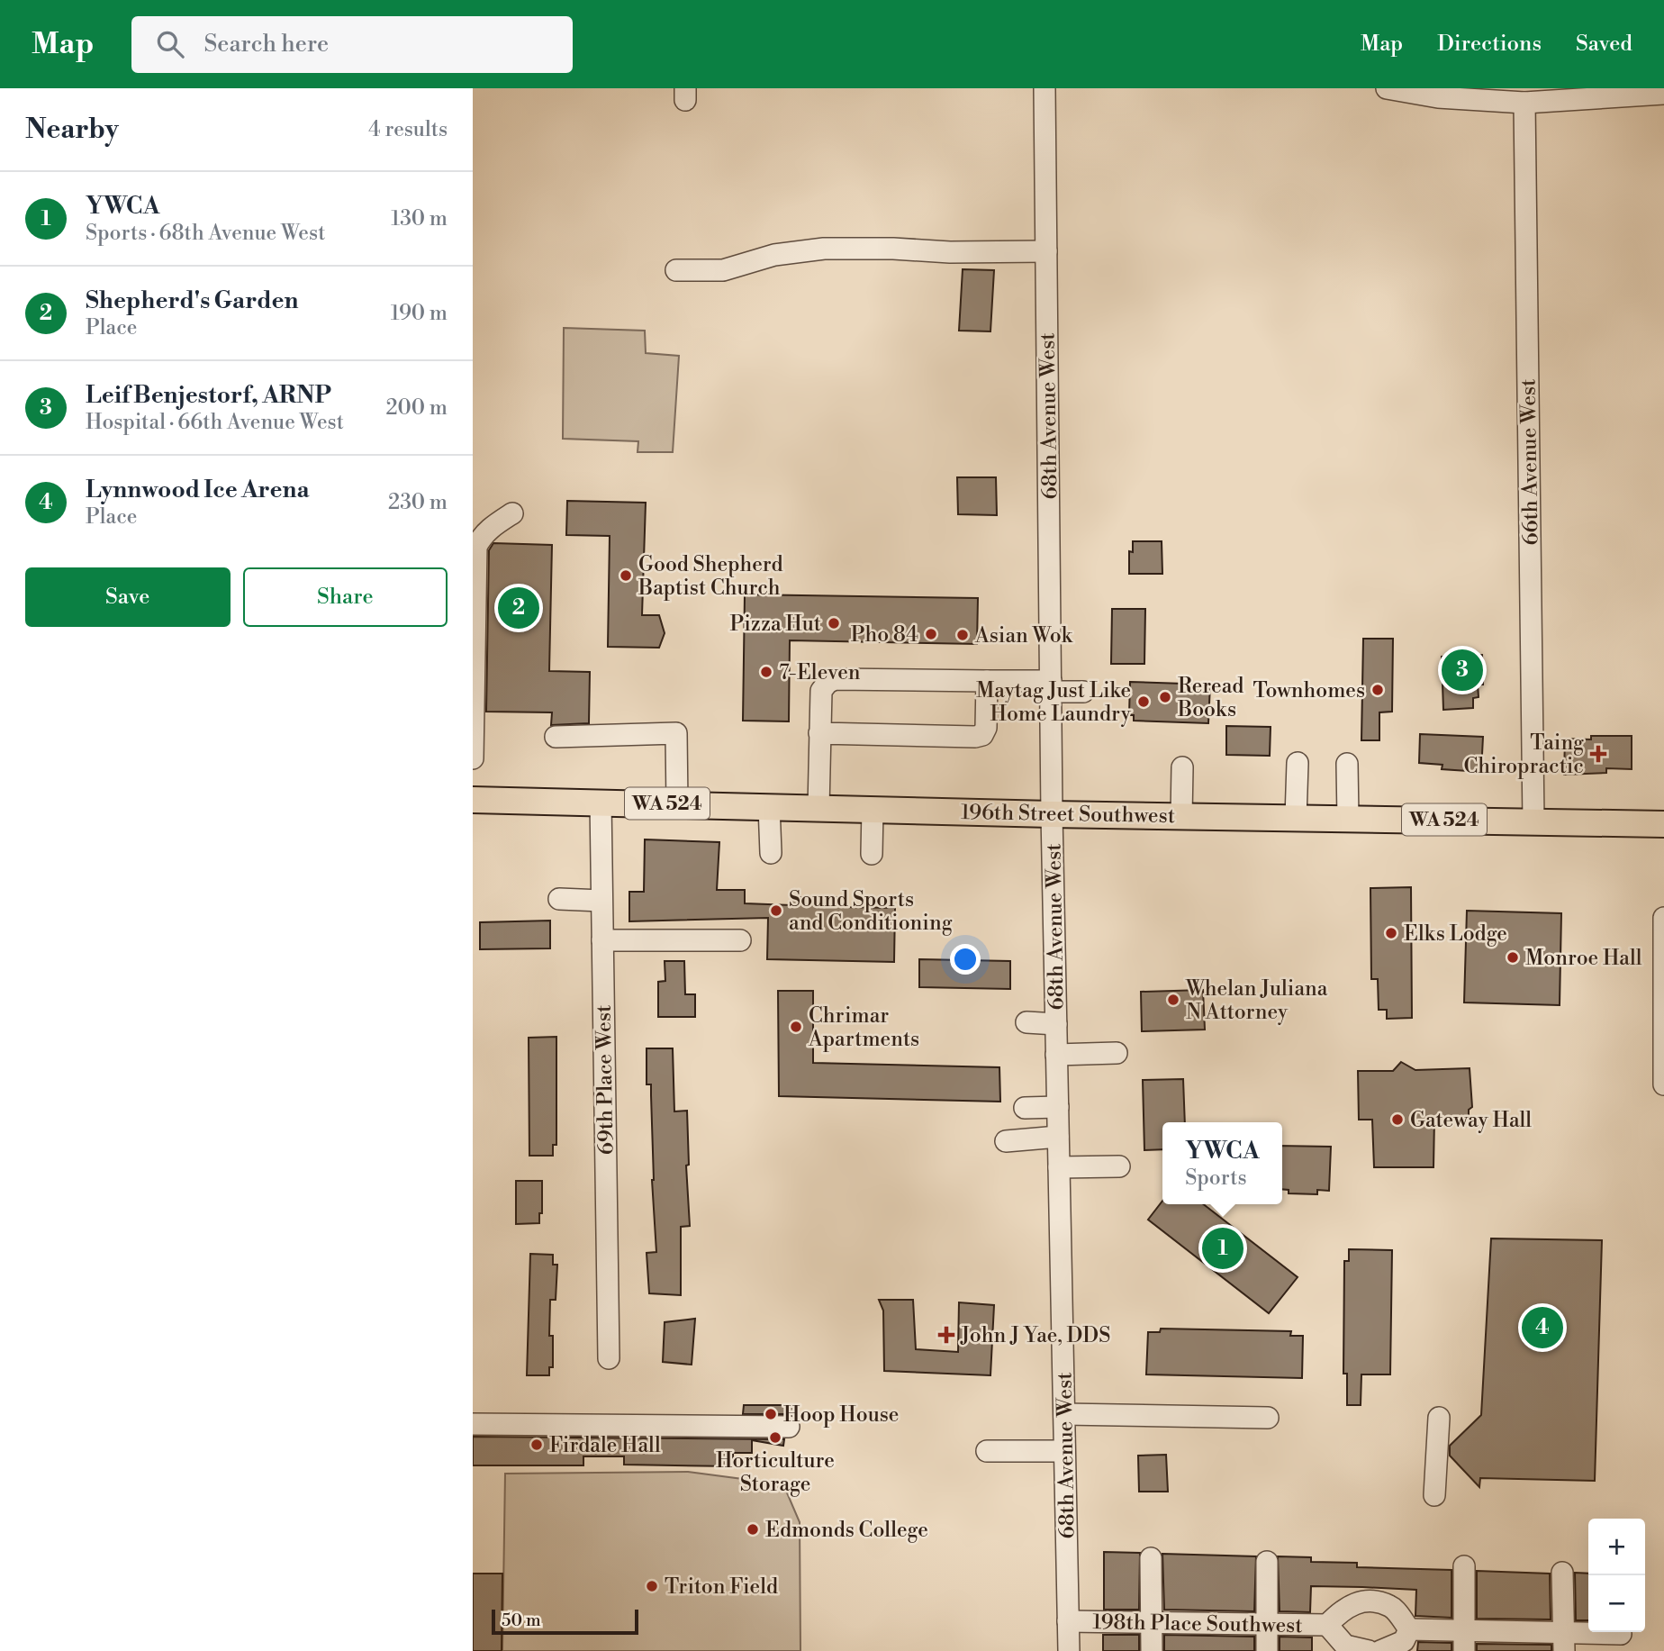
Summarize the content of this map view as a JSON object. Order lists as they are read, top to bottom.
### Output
{
  "streets": {
    "main road": ["WA 524", "196th Street Southwest"],
    "street": [
      "68th Avenue West",
      "66th Avenue West",
      "69th Place West",
      "198th Place Southwest"
    ]
  },
  "crossings": [
    ["68th Avenue West", "196th Street Southwest"],
    ["68th Avenue West", "198th Place Southwest"],
    ["66th Avenue West", "196th Street Southwest"],
    ["196th Street Southwest", "69th Place West"]
  ],
  "places": {
    "other": [
      "Good Shepherd Baptist Church",
      "Pizza Hut",
      "Pho 84",
      "Asian Wok",
      "7-Eleven",
      "Townhomes",
      "Reread Books",
      "Maytag Just Like Home Laundry",
      "Sound Sports and Conditioning",
      "Elks Lodge",
      "Monroe Hall",
      "Whelan Juliana N Attorney",
      "Chrimar Apartments",
      "Gateway Hall",
      "Hoop House",
      "Horticulture Storage",
      "Firdale Hall",
      "Edmonds College",
      "Triton Field"
    ],
    "health": ["Taing Chiropractic", "John J Yae, DDS"]
  },
  "scale_bar": "50 m",
  "page": {
    "header": "Map",
    "search": "Search here",
    "nav": ["Map", "Directions", "Saved"],
    "heading": ["Nearby", "4 results"],
    "list": [
      {
        "mark": "1",
        "name": "YWCA",
        "note": "Sports · 68th Avenue West",
        "value": "130 m"
      },
      {
        "mark": "2",
        "name": "Shepherd's Garden",
        "note": "Place",
        "value": "190 m"
      },
      {
        "mark": "3",
        "name": "Leif Benjestorf, ARNP",
        "note": "Hospital · 66th Avenue West",
        "value": "200 m"
      },
      {
        "mark": "4",
        "name": "Lynnwood Ice Arena",
        "note": "Place",
        "value": "230 m"
      }
    ],
    "buttons": ["Save", "Share"],
    "pins": [
      "2",
      "3",
      "1",
      "4"
    ],
    "popup": ["YWCA", "Sports"],
    "map_buttons": ["+", "−"],
    "scale": "50 m"
  }
}
